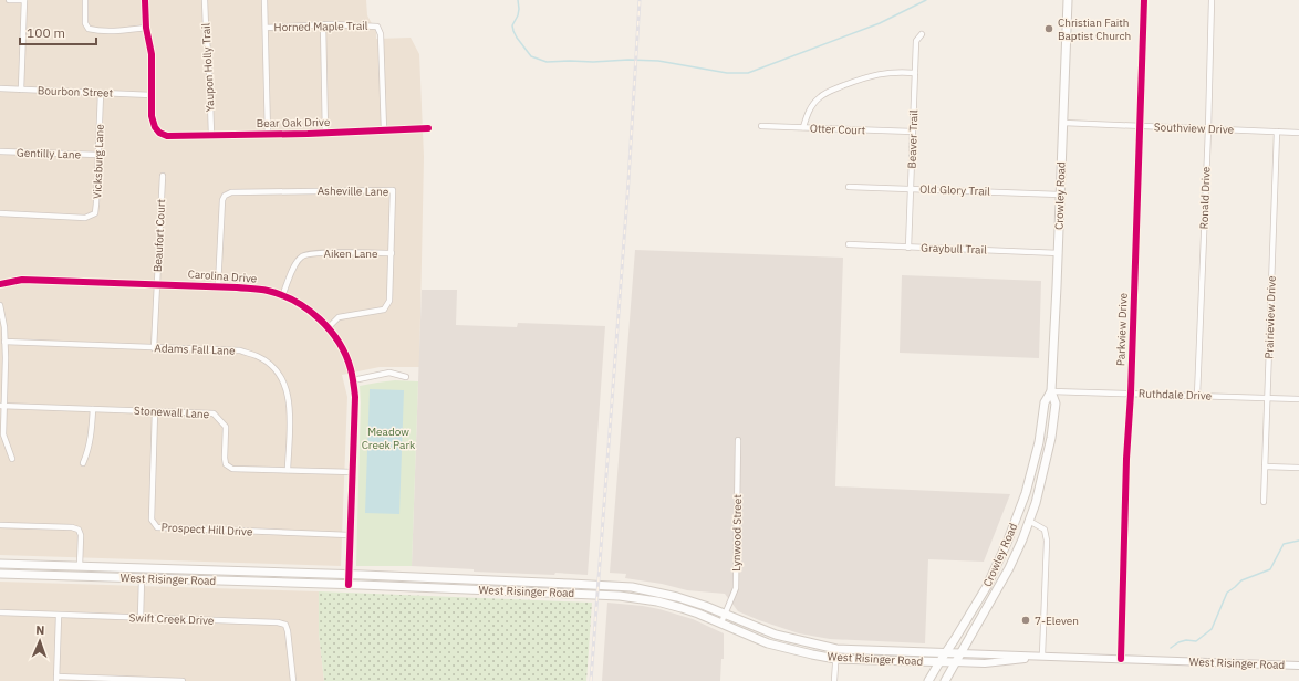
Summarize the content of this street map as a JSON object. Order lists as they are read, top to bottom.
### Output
{
  "streets": {
    "main road": ["Crowley Road", "West Risinger Road"],
    "street": [
      "Horned Maple Trail",
      "Yaupon Holly Trail",
      "Bourbon Street",
      "Bear Oak Drive",
      "Southview Drive",
      "Otter Court",
      "Beaver Trail",
      "Gentilly Lane",
      "Vicksburg Lane",
      "Old Glory Trail",
      "Asheville Lane",
      "Ronald Drive",
      "Beaufort Court",
      "Graybull Trail",
      "Aiken Lane",
      "Carolina Drive",
      "Prairieview Drive",
      "Parkview Drive",
      "Adams Fall Lane",
      "Ruthdale Drive",
      "Stonewall Lane",
      "Prospect Hill Drive",
      "Lynwood Street",
      "Swift Creek Drive"
    ]
  },
  "crossings": [
    ["Horned Maple Trail", "Bear Oak Drive"],
    ["Yaupon Holly Trail", "Bear Oak Drive"],
    ["Bourbon Street", "Bear Oak Drive"],
    ["Bourbon Street", "Vicksburg Lane"],
    ["Southview Drive", "Crowley Road"],
    ["Southview Drive", "Ronald Drive"],
    ["Southview Drive", "Prairieview Drive"],
    ["Southview Drive", "Parkview Drive"],
    ["Otter Court", "Beaver Trail"],
    ["Beaver Trail", "Old Glory Trail"],
    ["Beaver Trail", "Graybull Trail"],
    ["Gentilly Lane", "Vicksburg Lane"],
    ["Old Glory Trail", "Crowley Road"],
    ["Asheville Lane", "Aiken Lane"],
    ["Asheville Lane", "Carolina Drive"],
    ["Crowley Road", "Graybull Trail"],
    ["Crowley Road", "Ruthdale Drive"],
    ["Crowley Road", "West Risinger Road"],
    ["Ronald Drive", "Ruthdale Drive"],
    ["Beaufort Court", "Carolina Drive"],
    ["Beaufort Court", "Adams Fall Lane"],
    ["Aiken Lane", "Carolina Drive"],
    ["Carolina Drive", "Stonewall Lane"],
    ["Carolina Drive", "Prospect Hill Drive"],
    ["Carolina Drive", "West Risinger Road"],
    ["Prairieview Drive", "Ruthdale Drive"],
    ["Parkview Drive", "Ruthdale Drive"],
    ["Parkview Drive", "West Risinger Road"],
    ["Adams Fall Lane", "Stonewall Lane"],
    ["Stonewall Lane", "Prospect Hill Drive"],
    ["Lynwood Street", "West Risinger Road"]
  ],
  "parks": ["Meadow Creek Park"],
  "places": ["Christian Faith Baptist Church", "7-Eleven"],
  "scale_bar": "100 m",
  "north": "top"
}
